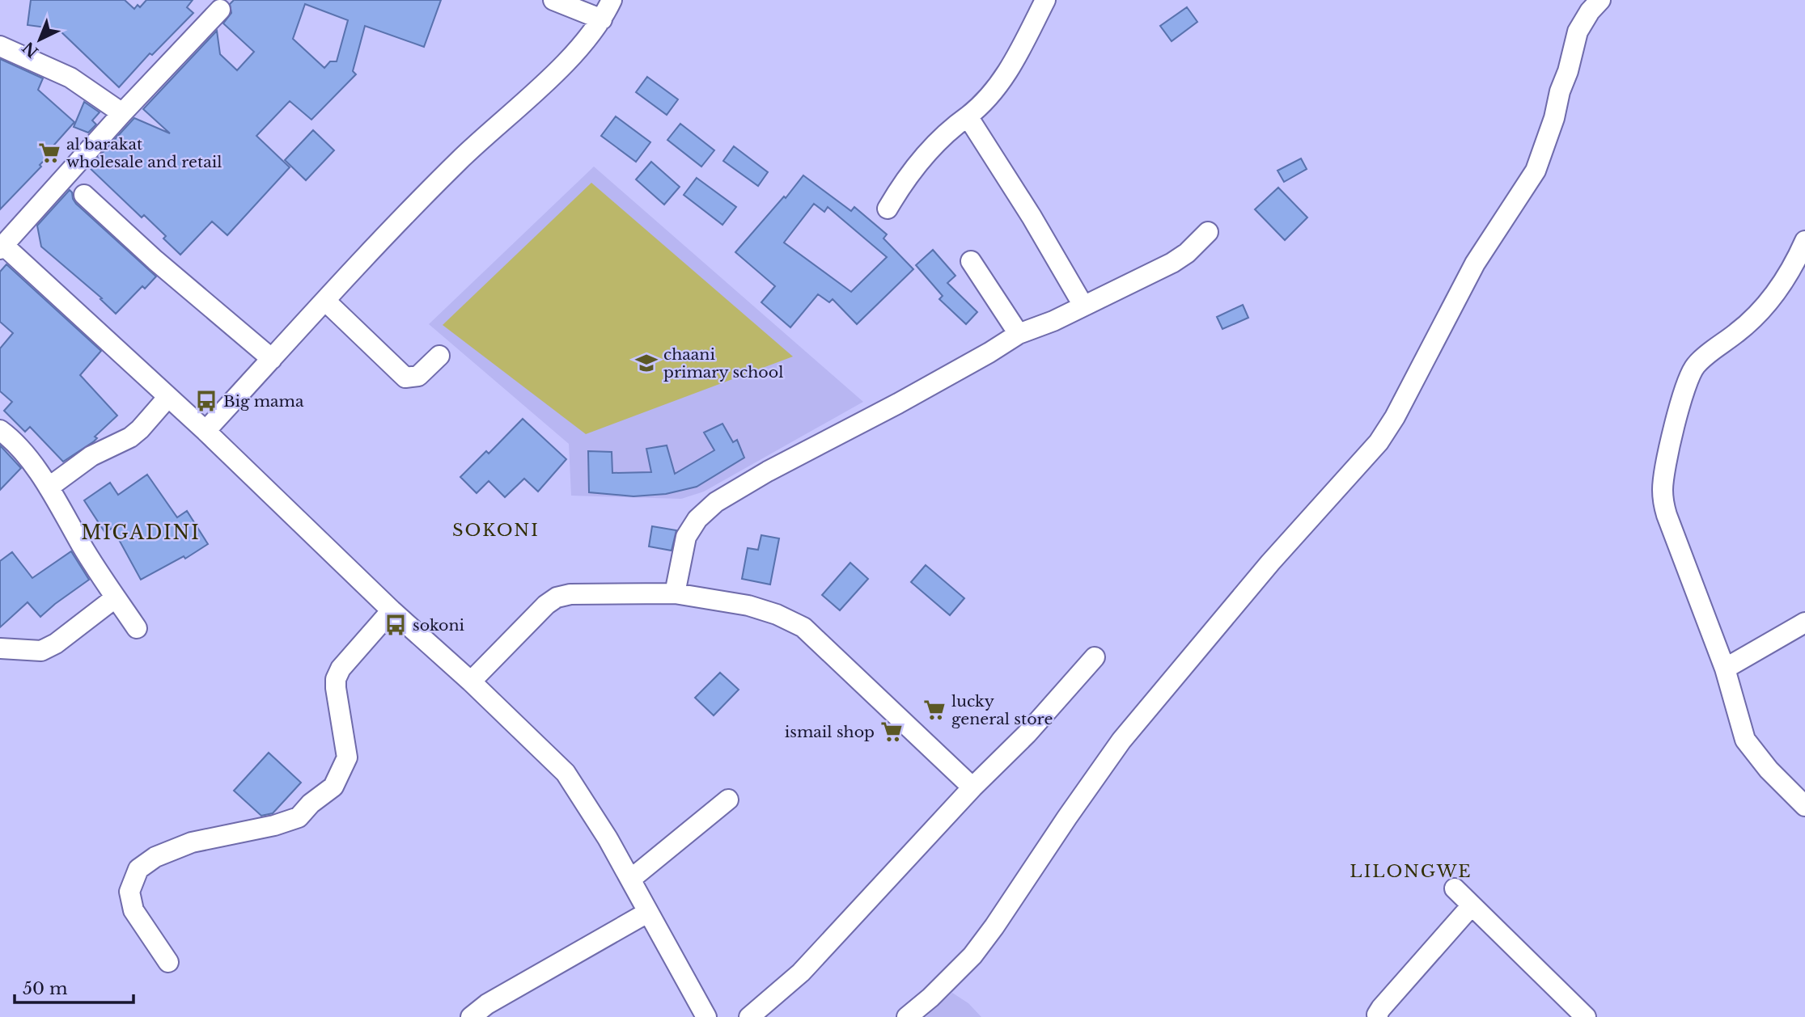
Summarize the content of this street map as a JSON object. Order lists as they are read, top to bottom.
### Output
{
  "districts": ["SOKONI", "MIGADINI", "LILONGWE"],
  "places": {
    "supermarket": ["al barakat wholesale and retail", "lucky general store", "ismail shop"],
    "school or university": ["chaani primary school"],
    "bus stop": ["Big mama", "sokoni"]
  },
  "scale_bar": "50 m",
  "north": "bottom left"
}
